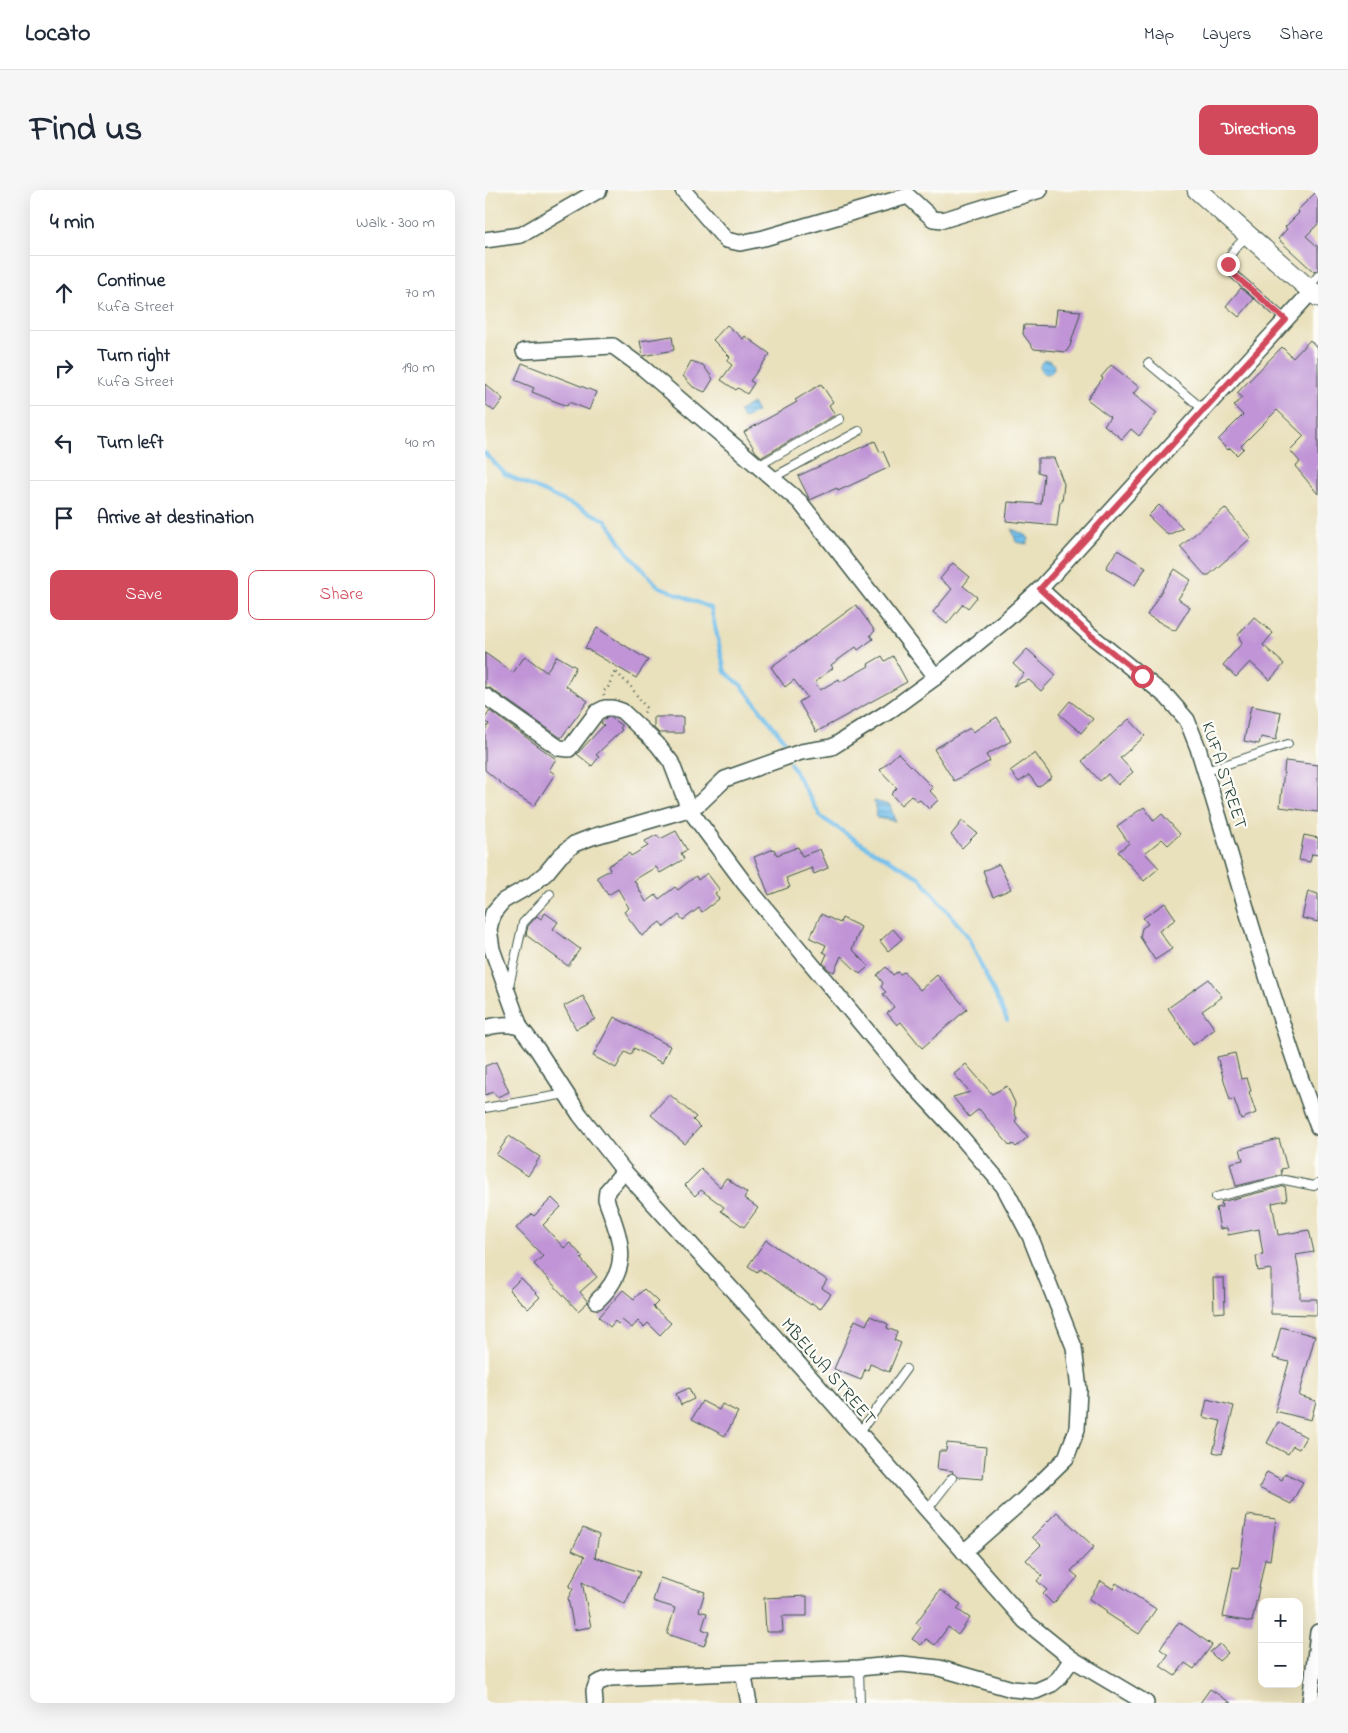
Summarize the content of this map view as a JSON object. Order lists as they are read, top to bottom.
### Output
{
  "streets": {
    "street": ["KUFA STREET", "MBELWA STREET"]
  },
  "page": {
    "header": "Locato",
    "nav": ["Map", "Layers", "Share"],
    "title": "Find us",
    "buttons": [
      "Directions",
      ["Save", "Share"]
    ],
    "heading": ["4 min", "Walk · 300 m"],
    "list": [
      ["Continue", "Kufa Street", "70 m"],
      ["Turn right", "Kufa Street", "190 m"],
      ["Turn left", "40 m"],
      "Arrive at destination"
    ],
    "map_buttons": ["+", "−"]
  }
}
